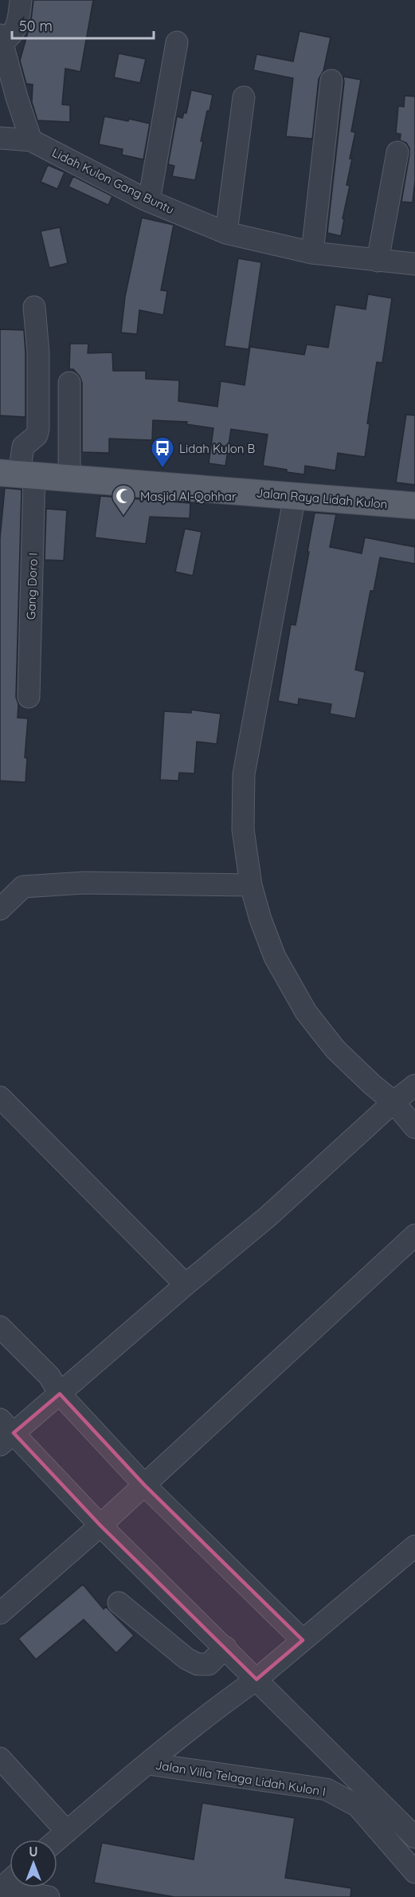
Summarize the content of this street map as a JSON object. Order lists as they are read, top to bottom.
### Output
{
  "streets": {
    "main road": ["Jalan Raya Lidah Kulon"],
    "street": ["Lidah Kulon Gang Buntu", "Gang Doro I", "Jalan Villa Telaga Lidah Kulon I"]
  },
  "crossings": [
    ["Jalan Raya Lidah Kulon", "Gang Doro I"]
  ],
  "places": {
    "bus stop": ["Lidah Kulon B"],
    "mosque": ["Masjid Al-Qohhar"]
  },
  "scale_bar": "50 m",
  "north": "top"
}
